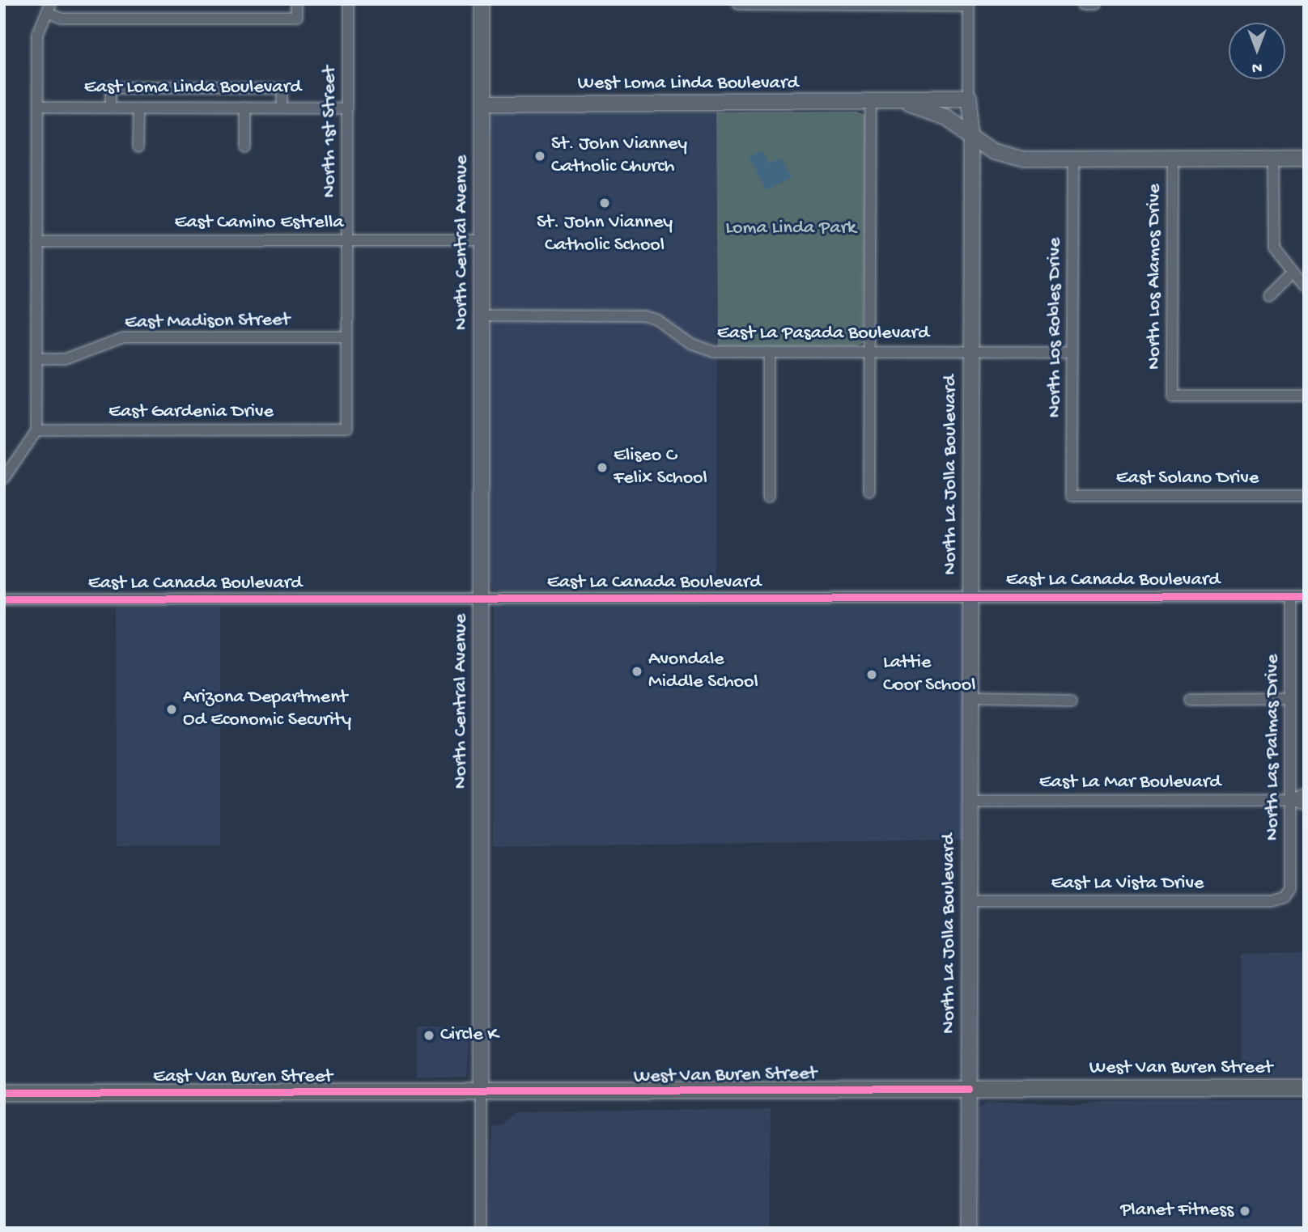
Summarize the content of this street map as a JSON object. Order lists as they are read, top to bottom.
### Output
{
  "streets": {
    "main road": ["West Van Buren Street", "East Van Buren Street"],
    "street": [
      "West Loma Linda Boulevard",
      "East Loma Linda Boulevard",
      "North 1st Street",
      "East Camino Estrella",
      "North Central Avenue",
      "North Los Alamos Drive",
      "East Madison Street",
      "North Los Robles Drive",
      "East La Pasada Boulevard",
      "East Gardenia Drive",
      "North La Jolla Boulevard",
      "East Solano Drive",
      "East La Canada Boulevard",
      "North Las Palmas Drive",
      "East La Mar Boulevard",
      "East La Vista Drive"
    ]
  },
  "crossings": [
    ["West Loma Linda Boulevard", "North Central Avenue"],
    ["West Loma Linda Boulevard", "North Los Robles Drive"],
    ["West Loma Linda Boulevard", "North La Jolla Boulevard"],
    ["East Loma Linda Boulevard", "North 1st Street"],
    ["North 1st Street", "East Camino Estrella"],
    ["North 1st Street", "East Madison Street"],
    ["North 1st Street", "East Gardenia Drive"],
    ["East Camino Estrella", "North Central Avenue"],
    ["North Central Avenue", "East La Pasada Boulevard"],
    ["North Central Avenue", "East La Canada Boulevard"],
    ["North Central Avenue", "West Van Buren Street"],
    ["North Central Avenue", "East Van Buren Street"],
    ["North Los Robles Drive", "East La Pasada Boulevard"],
    ["North Los Robles Drive", "East Solano Drive"],
    ["East La Pasada Boulevard", "North La Jolla Boulevard"],
    ["North La Jolla Boulevard", "East La Canada Boulevard"],
    ["North La Jolla Boulevard", "East La Mar Boulevard"],
    ["North La Jolla Boulevard", "East La Vista Drive"],
    ["North La Jolla Boulevard", "West Van Buren Street"],
    ["East La Canada Boulevard", "North Las Palmas Drive"],
    ["North Las Palmas Drive", "East La Mar Boulevard"],
    ["North Las Palmas Drive", "East La Vista Drive"],
    ["West Van Buren Street", "East Van Buren Street"]
  ],
  "parks": ["Loma Linda Park"],
  "places": [
    "St. John Vianney Catholic Church",
    "St. John Vianney Catholic School",
    "Eliseo C Felix School",
    "Avondale Middle School",
    "Lattie Coor School",
    "Arizona Department Od Economic Security",
    "Circle K",
    "Planet Fitness"
  ],
  "north": "bottom"
}
